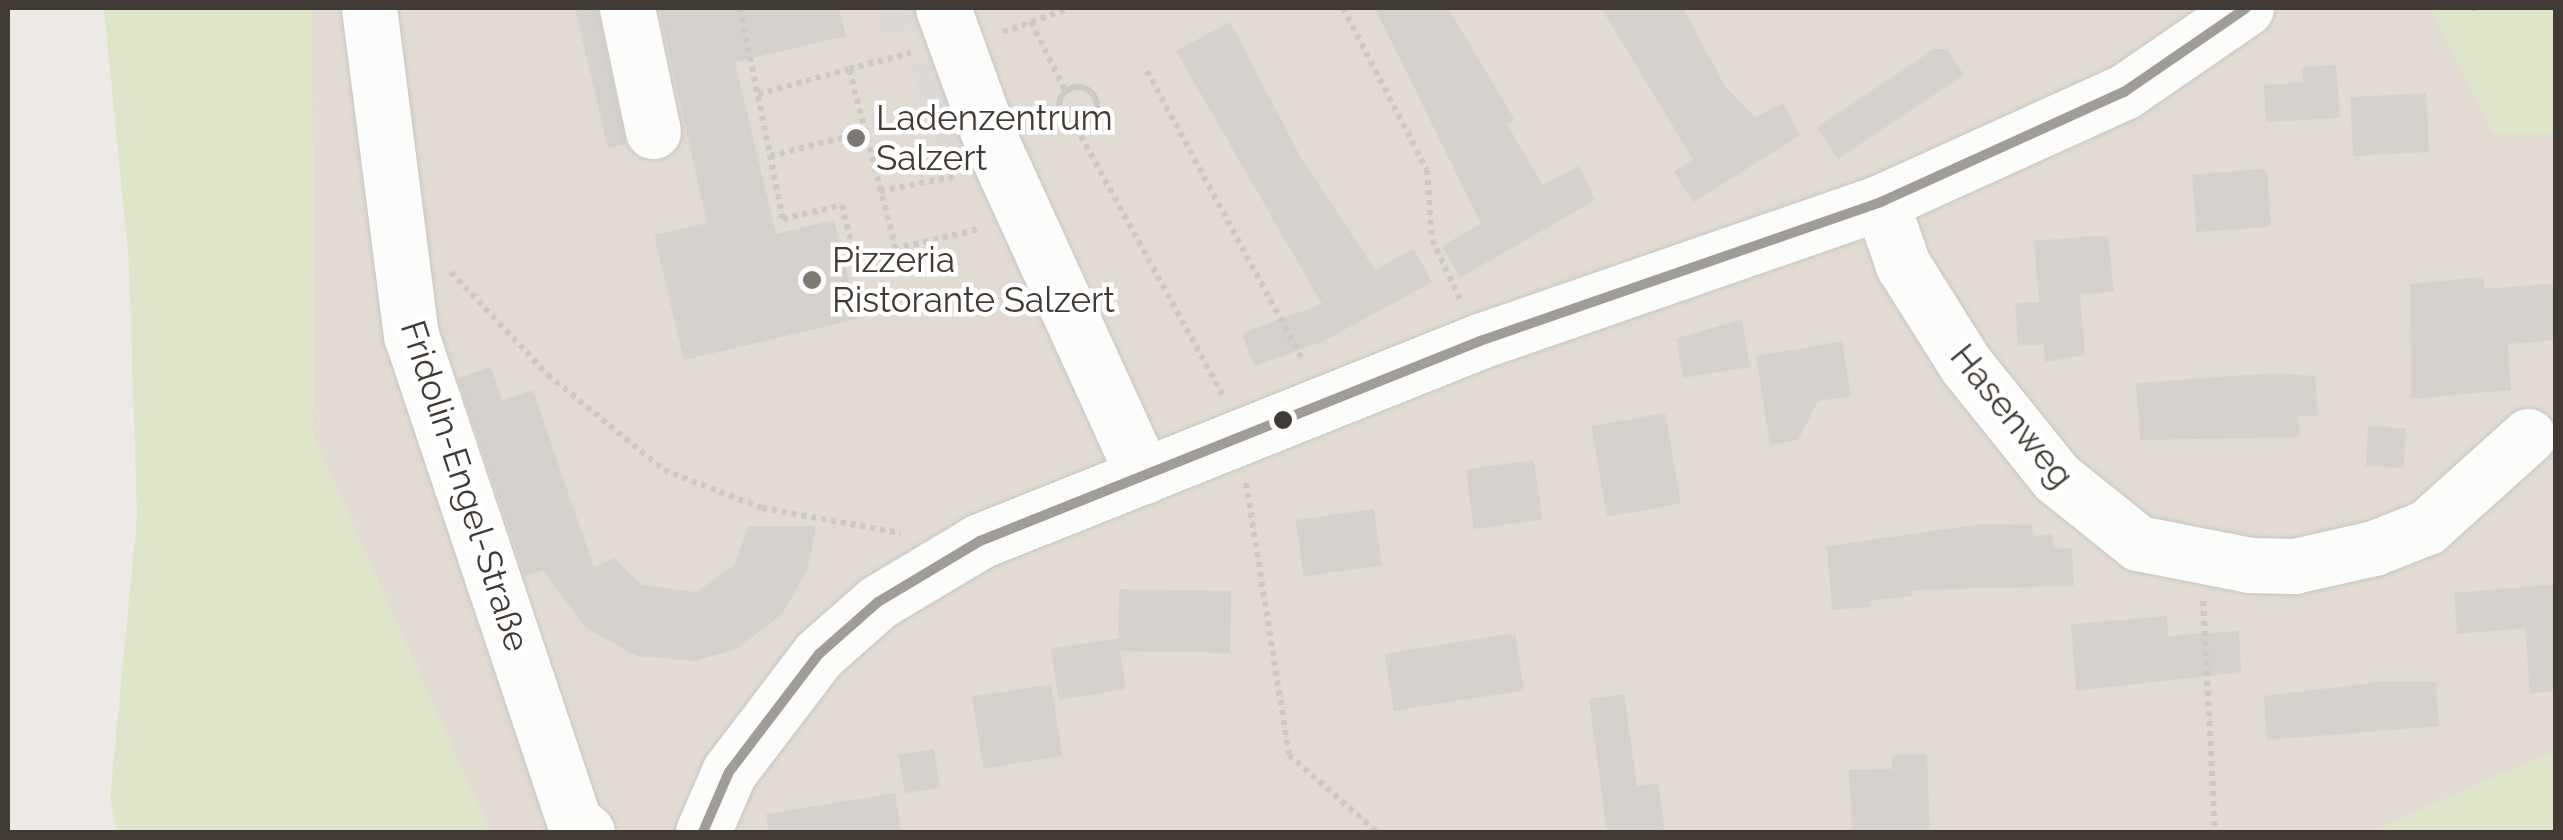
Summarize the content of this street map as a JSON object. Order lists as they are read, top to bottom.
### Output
{
  "streets": {
    "street": ["Hasenweg", "Fridolin-Engel-Straße"]
  },
  "places": ["Ladenzentrum Salzert", "Pizzeria Ristorante Salzert"]
}
